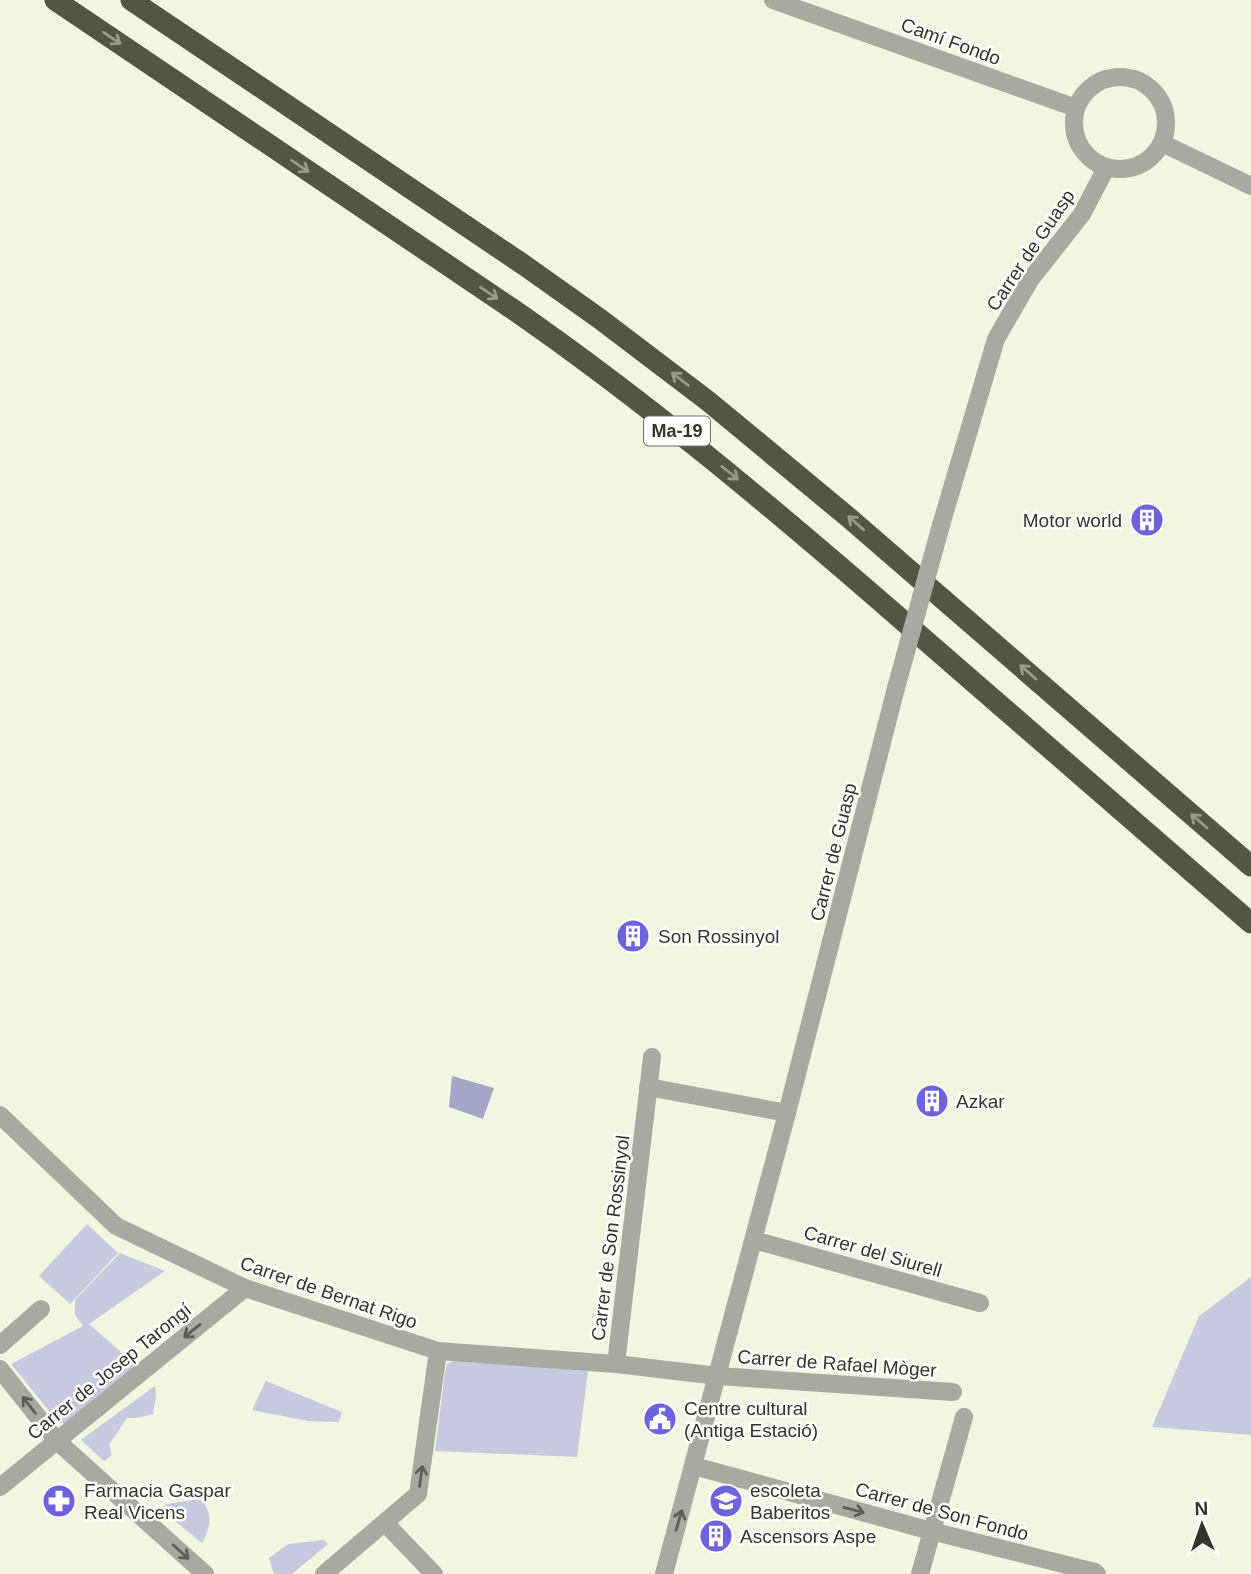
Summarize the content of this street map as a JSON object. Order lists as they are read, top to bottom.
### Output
{
  "streets": {
    "highway": ["Ma-19"],
    "street": [
      "Camí Fondo",
      "Carrer de Guasp",
      "Carrer de Son Rossinyol",
      "Carrer del Siurell",
      "Carrer de Bernat Rigo",
      "Carrer de Rafael Mòger",
      "Carrer de Josep Tarongí",
      "Carrer de Son Fondo"
    ]
  },
  "crossings": [
    ["Camí Fondo", "Carrer de Guasp"],
    ["Carrer de Guasp", "Carrer de Son Rossinyol"],
    ["Carrer de Guasp", "Carrer del Siurell"],
    ["Carrer de Guasp", "Carrer de Rafael Mòger"],
    ["Carrer de Guasp", "Carrer de Son Fondo"],
    ["Carrer de Son Rossinyol", "Carrer de Bernat Rigo"],
    ["Carrer de Son Rossinyol", "Carrer de Rafael Mòger"],
    ["Carrer de Bernat Rigo", "Carrer de Josep Tarongí"]
  ],
  "one_way": ["Carrer de Josep Tarongí", "Carrer de Son Fondo"],
  "places": {
    "building": [
      "Motor world",
      "Son Rossinyol",
      "Azkar",
      "Ascensors Aspe"
    ],
    "public building": ["Centre cultural (Antiga Estació)"],
    "pharmacy": ["Farmacia Gaspar Real Vicens"],
    "school or university": ["escoleta Baberitos"]
  },
  "north": "top"
}
